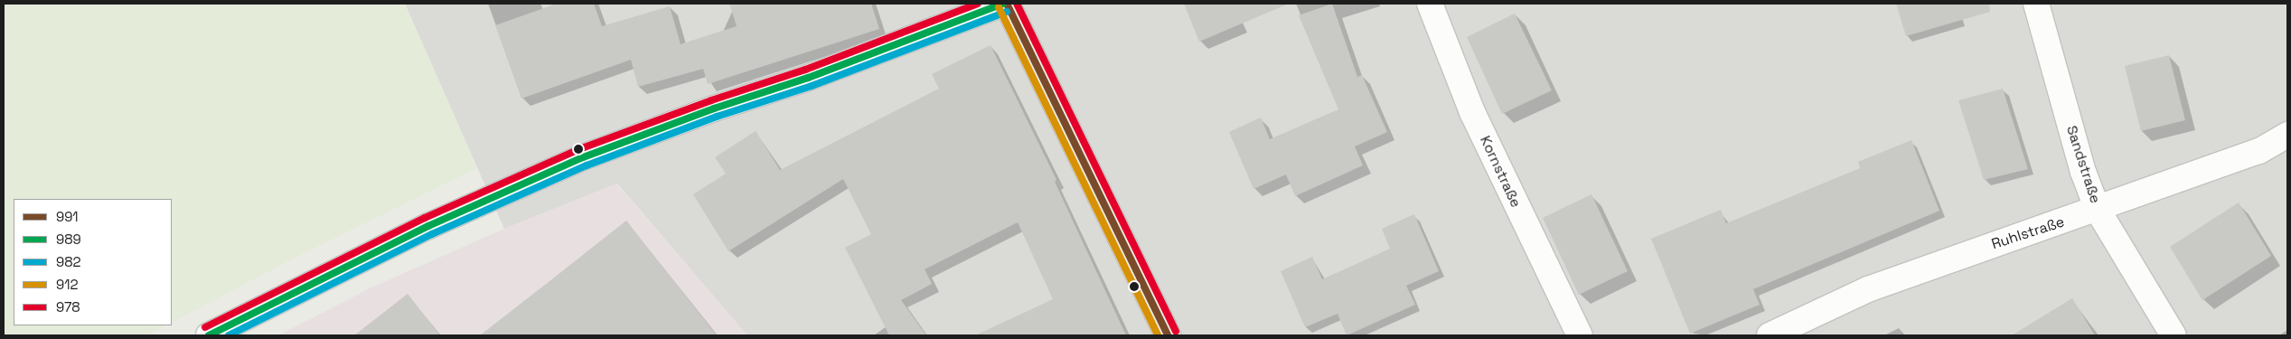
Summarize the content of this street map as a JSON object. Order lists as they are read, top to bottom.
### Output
{
  "streets": {
    "street": ["Sandstraße", "Kornstraße", "Ruhlstraße"]
  },
  "crossings": [
    ["Sandstraße", "Ruhlstraße"]
  ],
  "lines": [
    "transit line 991",
    "transit line 989",
    "transit line 978",
    "transit line 912",
    "transit line 982"
  ],
  "legend": [
    "991",
    "989",
    "982",
    "912",
    "978"
  ]
}
